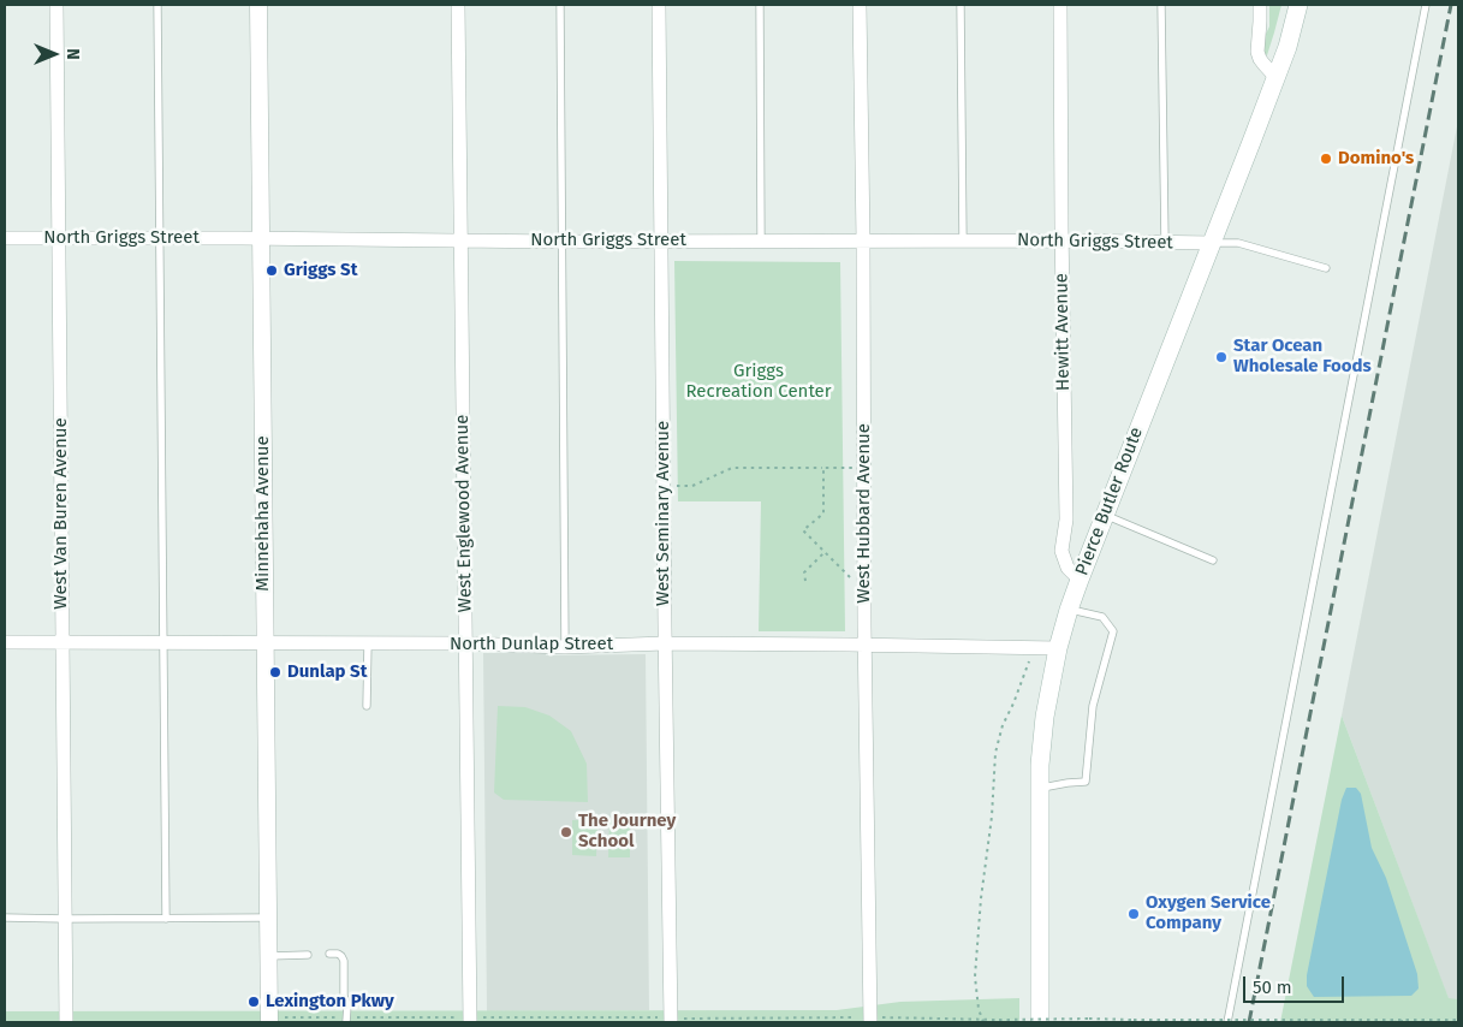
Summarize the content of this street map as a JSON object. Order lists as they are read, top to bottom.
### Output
{
  "streets": {
    "main road": ["Pierce Butler Route"],
    "street": [
      "North Griggs Street",
      "Hewitt Avenue",
      "West Van Buren Avenue",
      "Minnehaha Avenue",
      "West Englewood Avenue",
      "West Seminary Avenue",
      "West Hubbard Avenue",
      "North Dunlap Street"
    ]
  },
  "crossings": [
    ["North Griggs Street", "Hewitt Avenue"],
    ["North Griggs Street", "Pierce Butler Route"],
    ["North Griggs Street", "West Van Buren Avenue"],
    ["North Griggs Street", "Minnehaha Avenue"],
    ["North Griggs Street", "West Englewood Avenue"],
    ["North Griggs Street", "West Seminary Avenue"],
    ["North Griggs Street", "West Hubbard Avenue"],
    ["Hewitt Avenue", "Pierce Butler Route"],
    ["Pierce Butler Route", "North Dunlap Street"],
    ["West Van Buren Avenue", "North Dunlap Street"],
    ["Minnehaha Avenue", "North Dunlap Street"],
    ["West Englewood Avenue", "North Dunlap Street"],
    ["West Seminary Avenue", "North Dunlap Street"],
    ["West Hubbard Avenue", "North Dunlap Street"]
  ],
  "parks": ["Griggs Recreation Center"],
  "places": [
    "Domino's",
    "Griggs St",
    "Star Ocean Wholesale Foods",
    "Dunlap St",
    "The Journey School",
    "Oxygen Service Company",
    "Lexington Pkwy"
  ],
  "scale_bar": "50 m",
  "north": "right"
}
